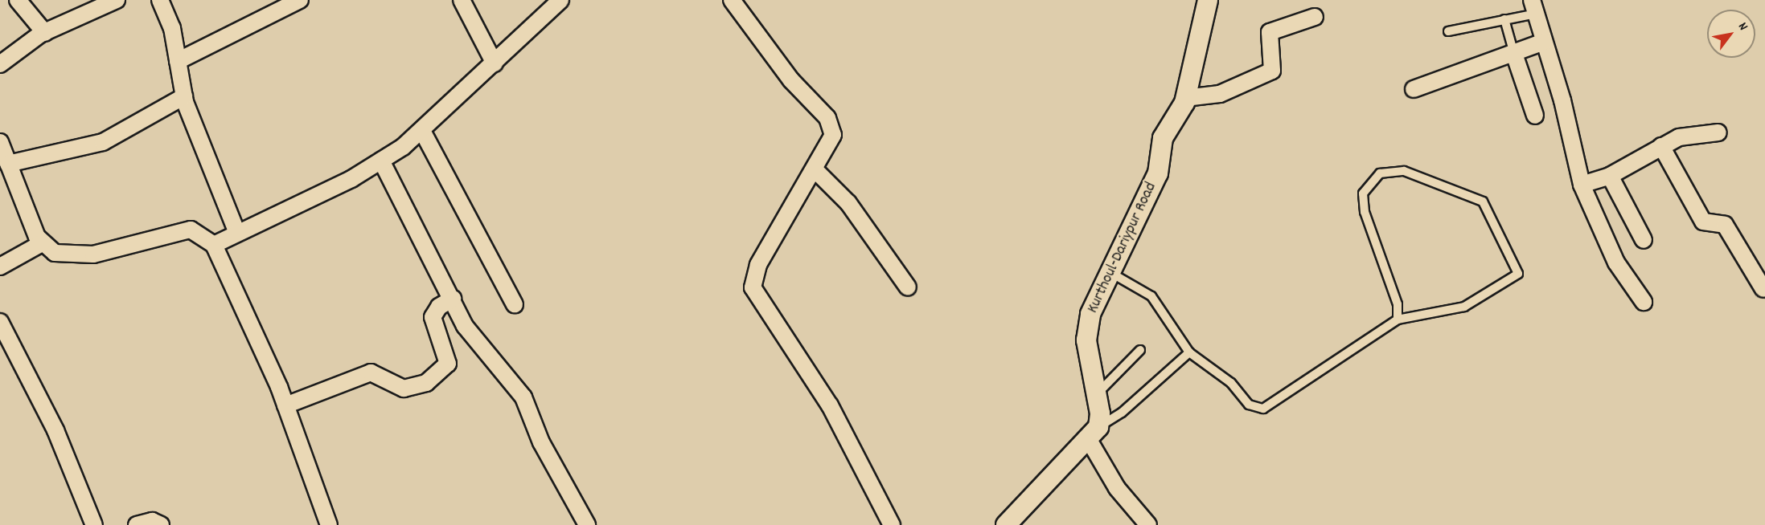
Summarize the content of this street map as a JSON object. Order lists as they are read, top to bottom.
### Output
{
  "streets": {
    "street": ["Kurthoul-Dariypur Road"]
  },
  "north": "top right"
}
